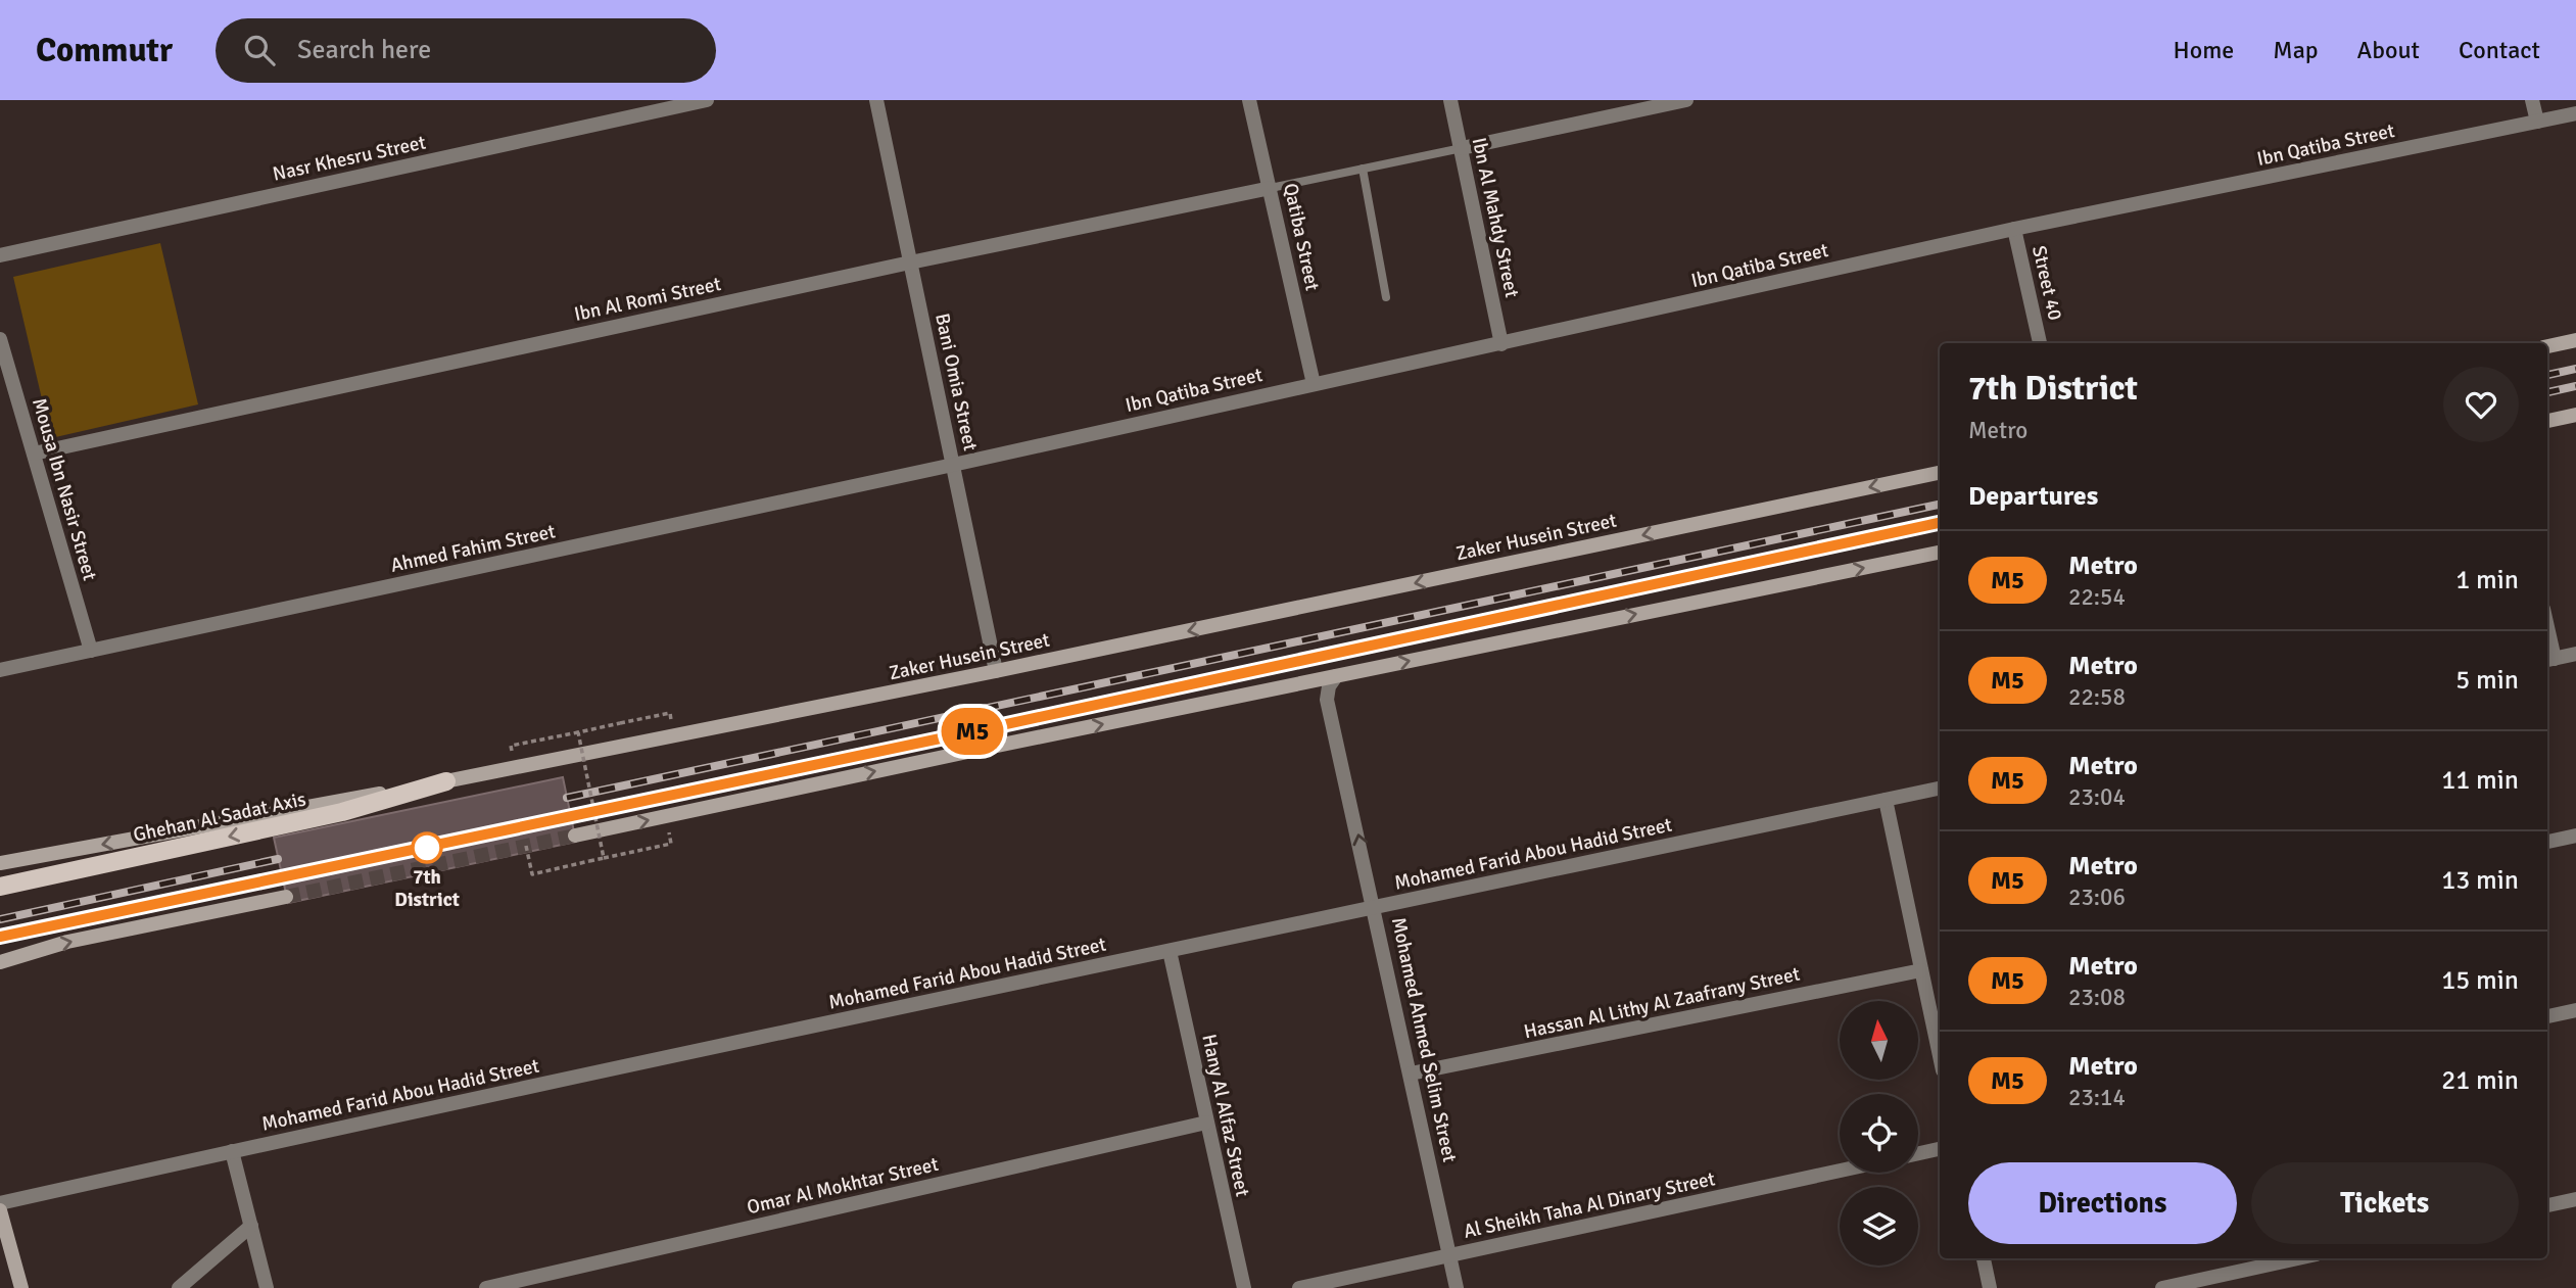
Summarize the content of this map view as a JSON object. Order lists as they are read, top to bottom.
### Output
{
  "streets": {
    "main road": ["Zaker Husein Street", "Ghehan Al Sadat Axis"],
    "street": [
      "Ibn Qatiba Street",
      "Nasr Khesru Street",
      "Ibn Al Mahdy Street",
      "Qatiba Street",
      "Street 40",
      "Ibn Al Romi Street",
      "Bani Omia Street",
      "Mousa Ibn Nasir Street",
      "Ahmed Fahim Street",
      "Mohamed Farid Abou Hadid Street",
      "Hassan Al Lithy Al Zaafrany Street",
      "Mohamed Ahmed Selim Street",
      "Hany Al Alfaz Street",
      "Omar Al Mokhtar Street",
      "Al Sheikh Taha Al Dinary Street"
    ]
  },
  "crossings": [
    ["Ibn Qatiba Street", "Ibn Al Mahdy Street"],
    ["Ibn Qatiba Street", "Qatiba Street"],
    ["Ibn Qatiba Street", "Street 40"],
    ["Ibn Qatiba Street", "Bani Omia Street"],
    ["Ibn Qatiba Street", "Ahmed Fahim Street"],
    ["Qatiba Street", "Ibn Al Romi Street"],
    ["Ibn Al Romi Street", "Bani Omia Street"],
    ["Ibn Al Romi Street", "Mousa Ibn Nasir Street"],
    ["Bani Omia Street", "Zaker Husein Street"],
    ["Bani Omia Street", "Ahmed Fahim Street"],
    ["Mousa Ibn Nasir Street", "Ahmed Fahim Street"],
    ["Zaker Husein Street", "Ghehan Al Sadat Axis"],
    ["Mohamed Farid Abou Hadid Street", "Mohamed Ahmed Selim Street"],
    ["Mohamed Farid Abou Hadid Street", "Hany Al Alfaz Street"],
    ["Hassan Al Lithy Al Zaafrany Street", "Mohamed Ahmed Selim Street"],
    ["Mohamed Ahmed Selim Street", "Al Sheikh Taha Al Dinary Street"],
    ["Hany Al Alfaz Street", "Omar Al Mokhtar Street"]
  ],
  "one_way": ["Mohamed Ahmed Selim Street"],
  "places": ["7th District"],
  "lines": ["metro line M5"],
  "north": "top",
  "page": {
    "header": "Commutr",
    "search": "Search here",
    "nav": [
      "Home",
      "Map",
      "About",
      "Contact"
    ],
    "on_map": "M5",
    "heading": [
      ["7th District", "Metro"],
      "Departures"
    ],
    "list": [
      {
        "mark": "M5",
        "name": "Metro",
        "note": "22:54",
        "value": "1 min"
      },
      {
        "mark": "M5",
        "name": "Metro",
        "note": "22:58",
        "value": "5 min"
      },
      {
        "mark": "M5",
        "name": "Metro",
        "note": "23:04",
        "value": "11 min"
      },
      {
        "mark": "M5",
        "name": "Metro",
        "note": "23:06",
        "value": "13 min"
      },
      {
        "mark": "M5",
        "name": "Metro",
        "note": "23:08",
        "value": "15 min"
      },
      {
        "mark": "M5",
        "name": "Metro",
        "note": "23:14",
        "value": "21 min"
      }
    ],
    "buttons": ["Directions", "Tickets"]
  }
}
